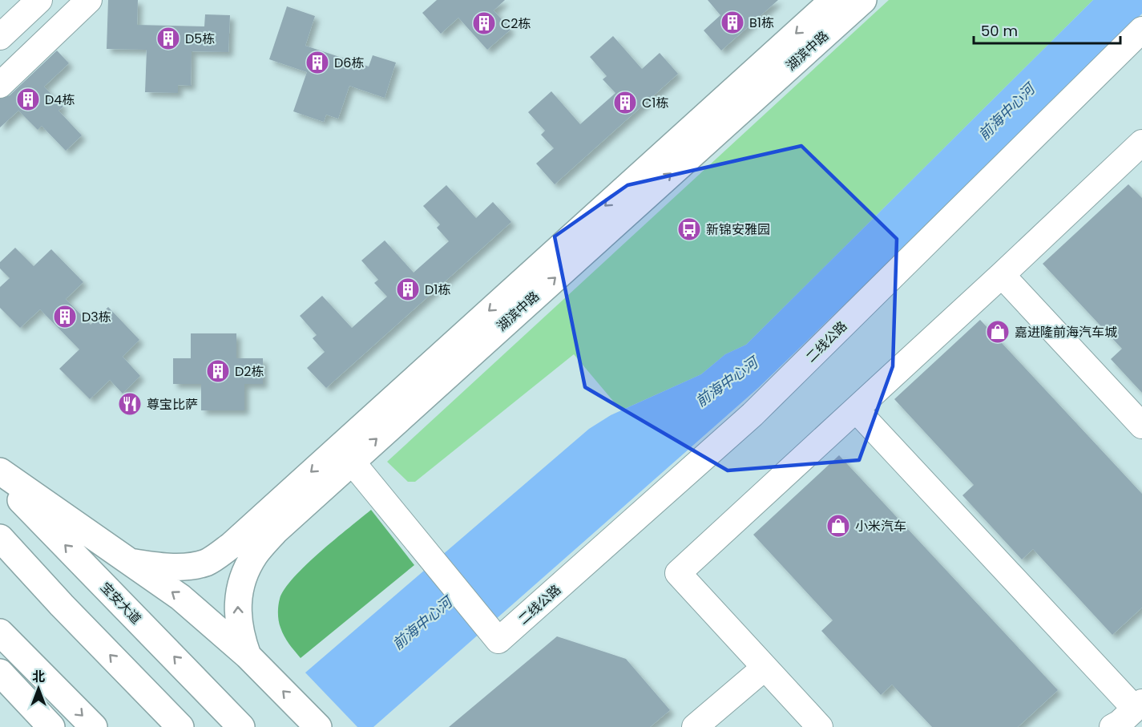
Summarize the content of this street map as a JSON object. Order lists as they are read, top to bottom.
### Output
{
  "streets": {
    "main road": ["湖滨中路", "宝安大道"],
    "street": ["二线公路"]
  },
  "crossings": [
    ["湖滨中路", "二线公路"]
  ],
  "water": ["前海中心河"],
  "places": {
    "building": [
      "B1栋",
      "C2栋",
      "D5栋",
      "D6栋",
      "D4栋",
      "C1栋",
      "D1栋",
      "D3栋",
      "D2栋"
    ],
    "bus stop": ["新锦安雅园"],
    "shop": ["嘉进隆前海汽车城", "小米汽车"],
    "restaurant": ["尊宝比萨"]
  },
  "scale_bar": "50 m",
  "north": "top"
}
